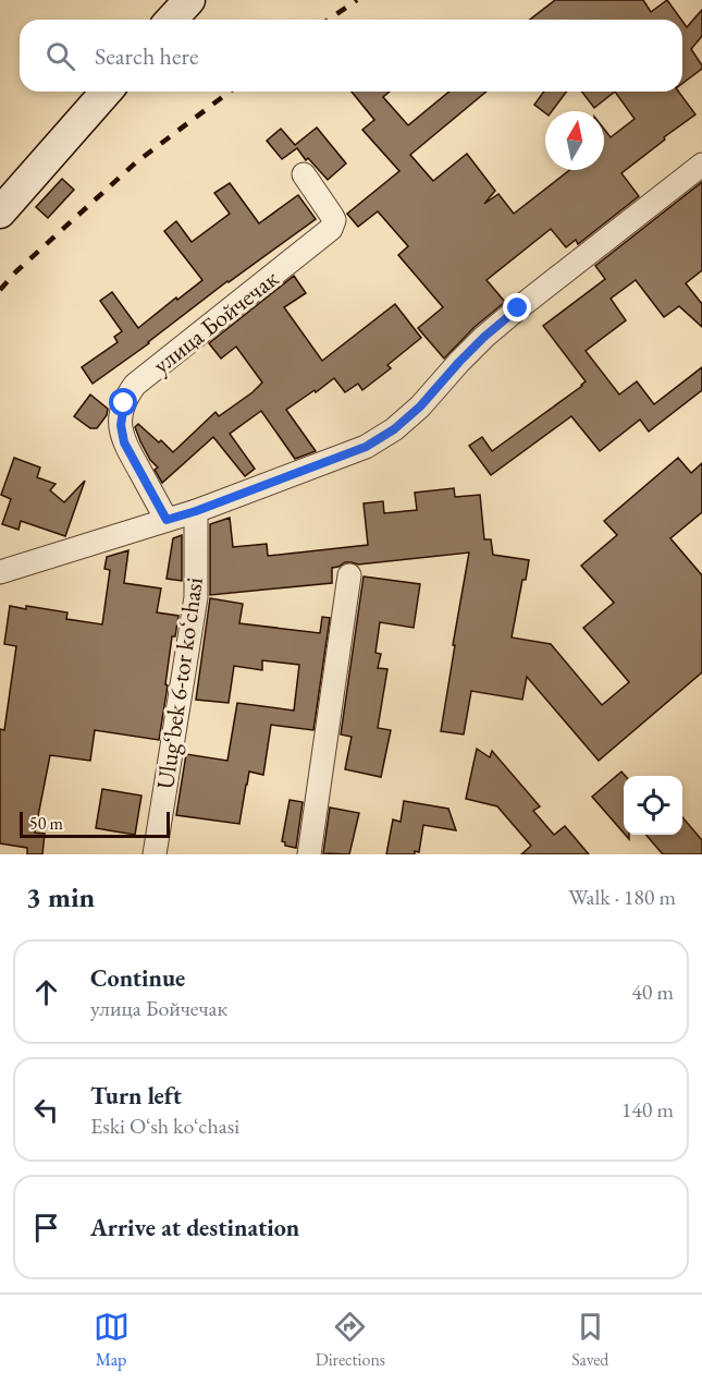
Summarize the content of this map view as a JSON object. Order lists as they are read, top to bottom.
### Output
{
  "streets": {
    "street": ["улица Бойчечак", "Ulug‘bek 6-tor koʻchasi"]
  },
  "scale_bar": "50 m",
  "north": "top",
  "page": {
    "search": "Search here",
    "scale": "50 m",
    "heading": ["3 min", "Walk · 180 m"],
    "list": [
      ["Continue", "улица Бойчечак", "40 m"],
      ["Turn left", "Eski Oʻsh koʻchasi", "140 m"],
      "Arrive at destination"
    ],
    "nav": ["Map", "Directions", "Saved"]
  }
}
